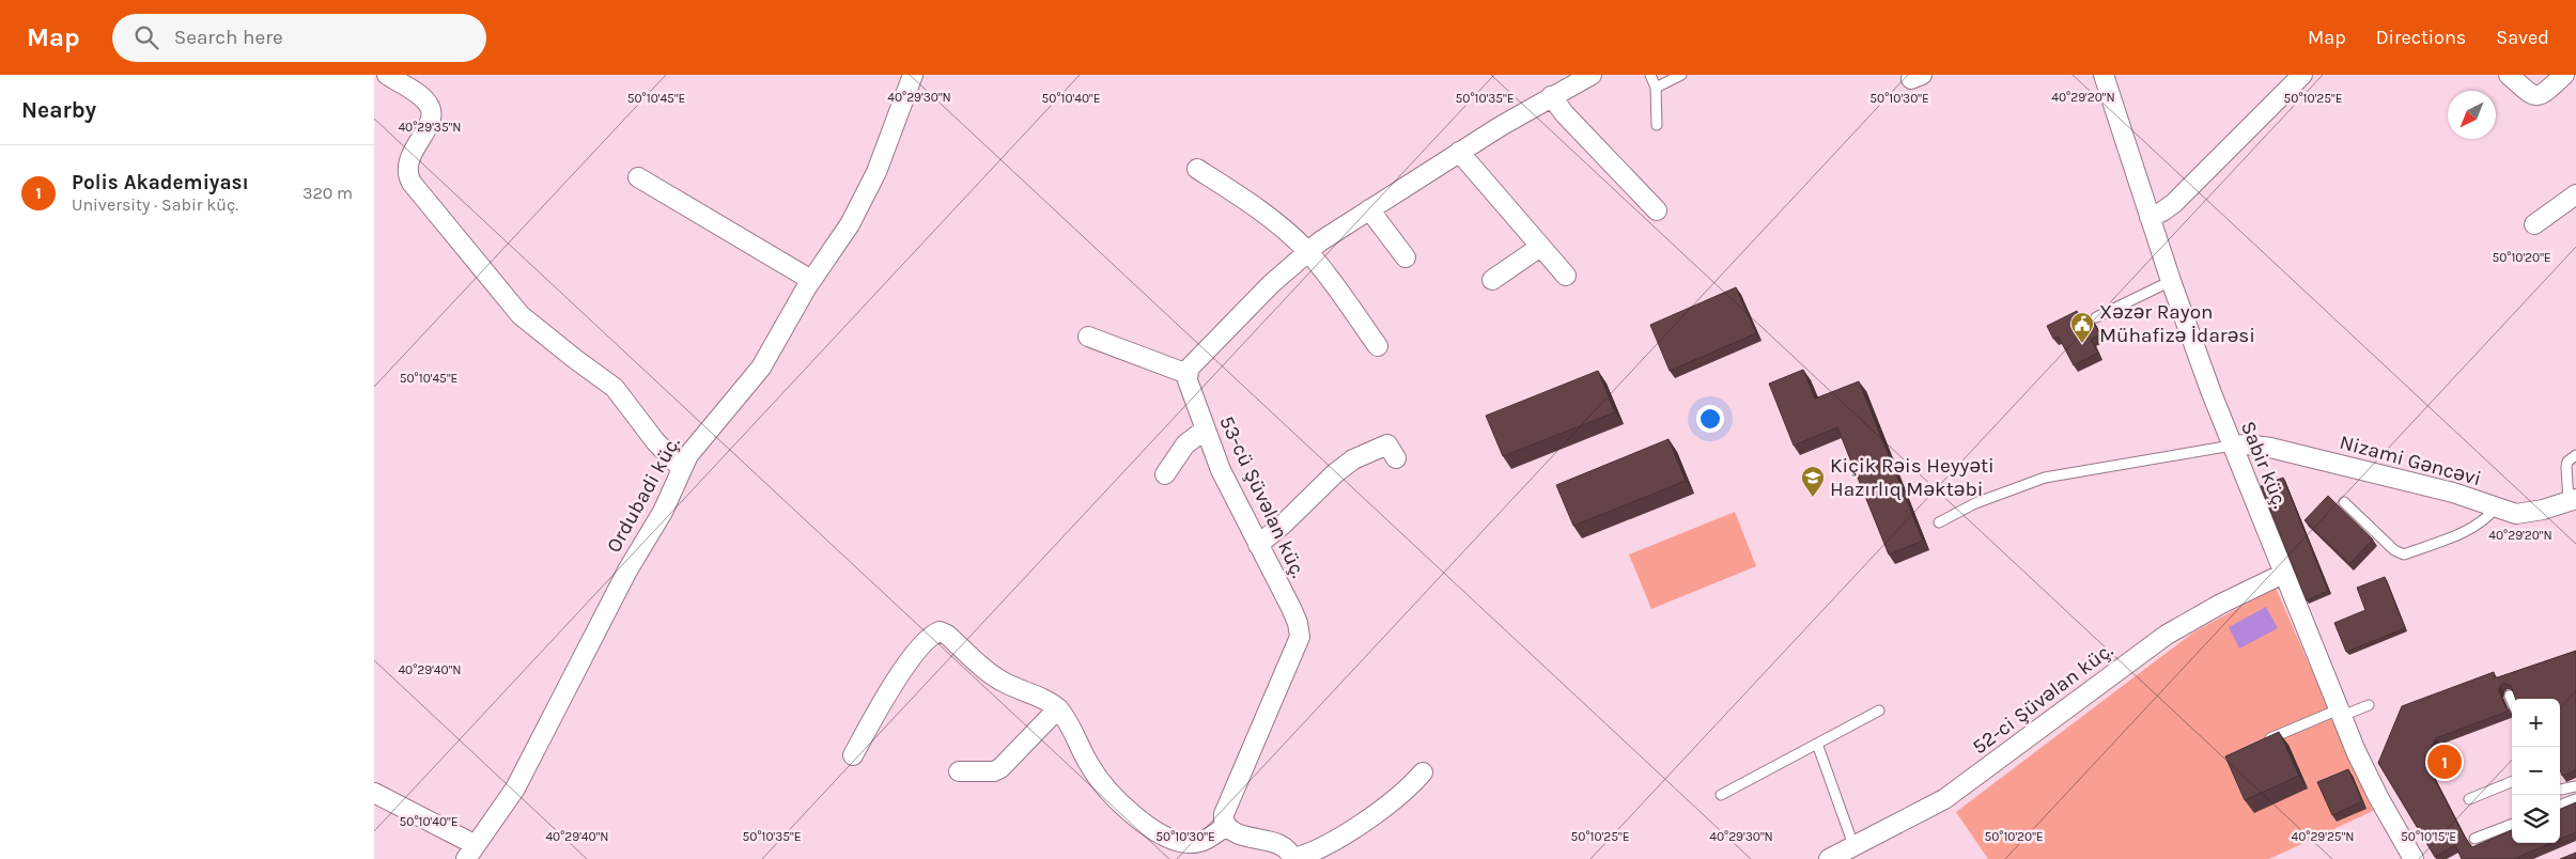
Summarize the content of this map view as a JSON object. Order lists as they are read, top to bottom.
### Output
{
  "streets": {
    "street": [
      "Nizami Gəncəvi",
      "Sabir küç.",
      "Ordubadi küç.",
      "53-cü Şüvəlan küç.",
      "52-ci Şüvəlan küç."
    ]
  },
  "crossings": [
    ["Nizami Gəncəvi", "Sabir küç."],
    ["Sabir küç.", "52-ci Şüvəlan küç."]
  ],
  "places": {
    "public building": ["Xəzər Rayon Mühafizə İdarəsi"],
    "school or university": ["Kiçik Rəis Heyyəti Hazırlıq Məktəbi"]
  },
  "north": "bottom left",
  "page": {
    "header": "Map",
    "search": "Search here",
    "nav": ["Map", "Directions", "Saved"],
    "heading": "Nearby",
    "list": [
      {
        "mark": "1",
        "name": "Polis Akademiyası",
        "note": "University · Sabir küç.",
        "value": "320 m"
      }
    ],
    "map_buttons": ["+", "−"],
    "pins": "1"
  },
  "coordinates": [
    "40°29'30\"N",
    "40°29'20\"N",
    "50°10'45\"E",
    "50°10'40\"E",
    "50°10'35\"E",
    "50°10'30\"E",
    "50°10'25\"E",
    "40°29'35\"N",
    "50°10'20\"E",
    "40°29'40\"N",
    "50°10'15\"E",
    "40°29'25\"N"
  ]
}
